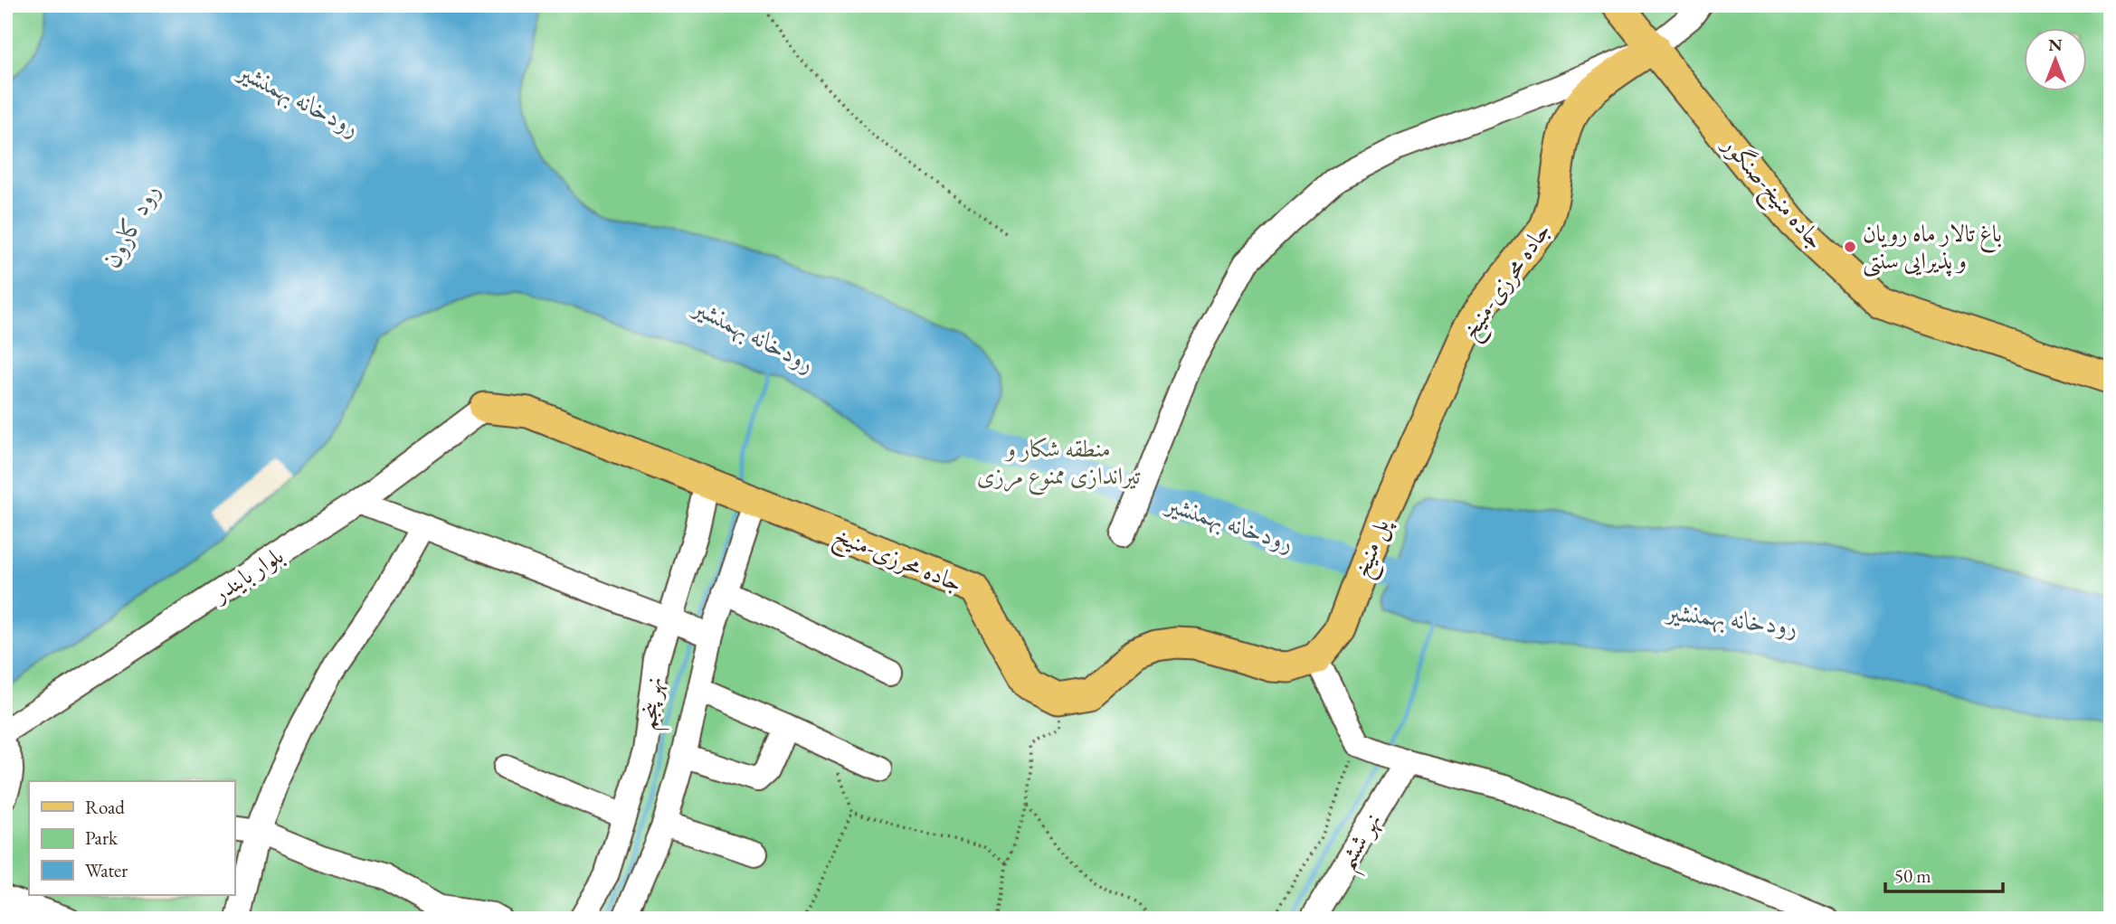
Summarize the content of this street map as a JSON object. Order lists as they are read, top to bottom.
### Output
{
  "streets": {
    "main road": ["جاده منیخ-صنگور", "جاده محرزی-منیخ", "پل منیخ"],
    "street": ["بلوار بایندر", "نهر پنجم", "نهر ششم"]
  },
  "crossings": [
    ["جاده منیخ-صنگور", "جاده محرزی-منیخ"],
    ["جاده محرزی-منیخ", "پل منیخ"],
    ["جاده محرزی-منیخ", "بلوار بایندر"],
    ["جاده محرزی-منیخ", "نهر پنجم"]
  ],
  "water": ["رودخانه بهمنشیر", "رود کارون"],
  "parks": ["منطقه شکار و تیراندازی ممنوع مرزی"],
  "places": ["باغ تالار ماه رویان و پذیرایی سنتی"],
  "legend": ["Road", "Park", "Water"],
  "scale_bar": "50 m",
  "north": "top"
}
